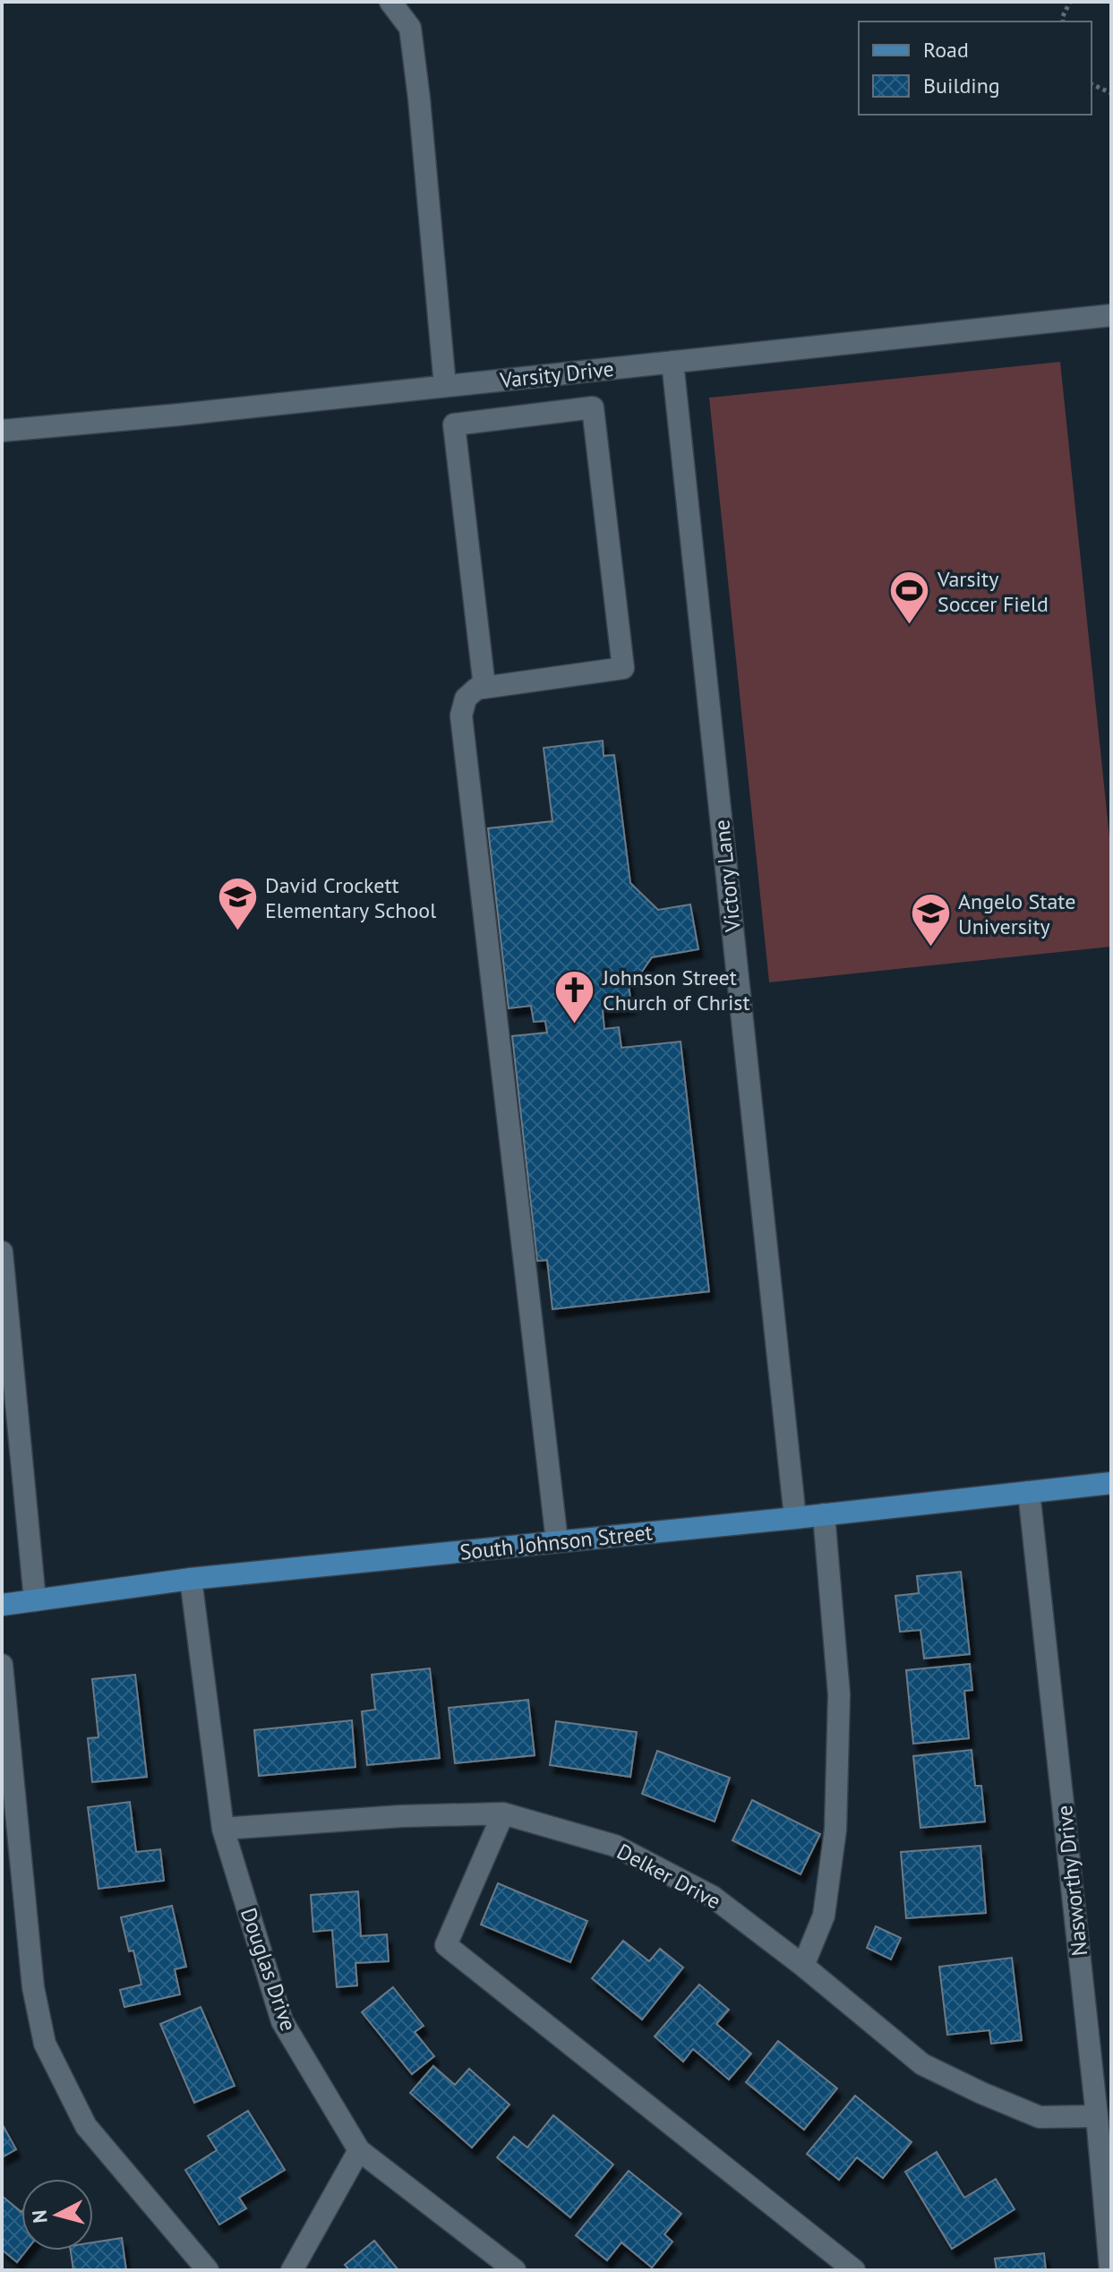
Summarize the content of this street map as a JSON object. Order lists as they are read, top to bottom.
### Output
{
  "streets": {
    "main road": ["South Johnson Street"],
    "street": [
      "Varsity Drive",
      "Victory Lane",
      "Delker Drive",
      "Nasworthy Drive",
      "Douglas Drive"
    ]
  },
  "crossings": [
    ["Varsity Drive", "Victory Lane"],
    ["Victory Lane", "South Johnson Street"],
    ["South Johnson Street", "Nasworthy Drive"],
    ["South Johnson Street", "Douglas Drive"],
    ["Delker Drive", "Nasworthy Drive"],
    ["Delker Drive", "Douglas Drive"]
  ],
  "places": {
    "sports": ["Varsity Soccer Field"],
    "school or university": ["David Crockett Elementary School", "Angelo State University"],
    "church": ["Johnson Street Church of Christ"]
  },
  "legend": ["Road", "Building"],
  "north": "left"
}
